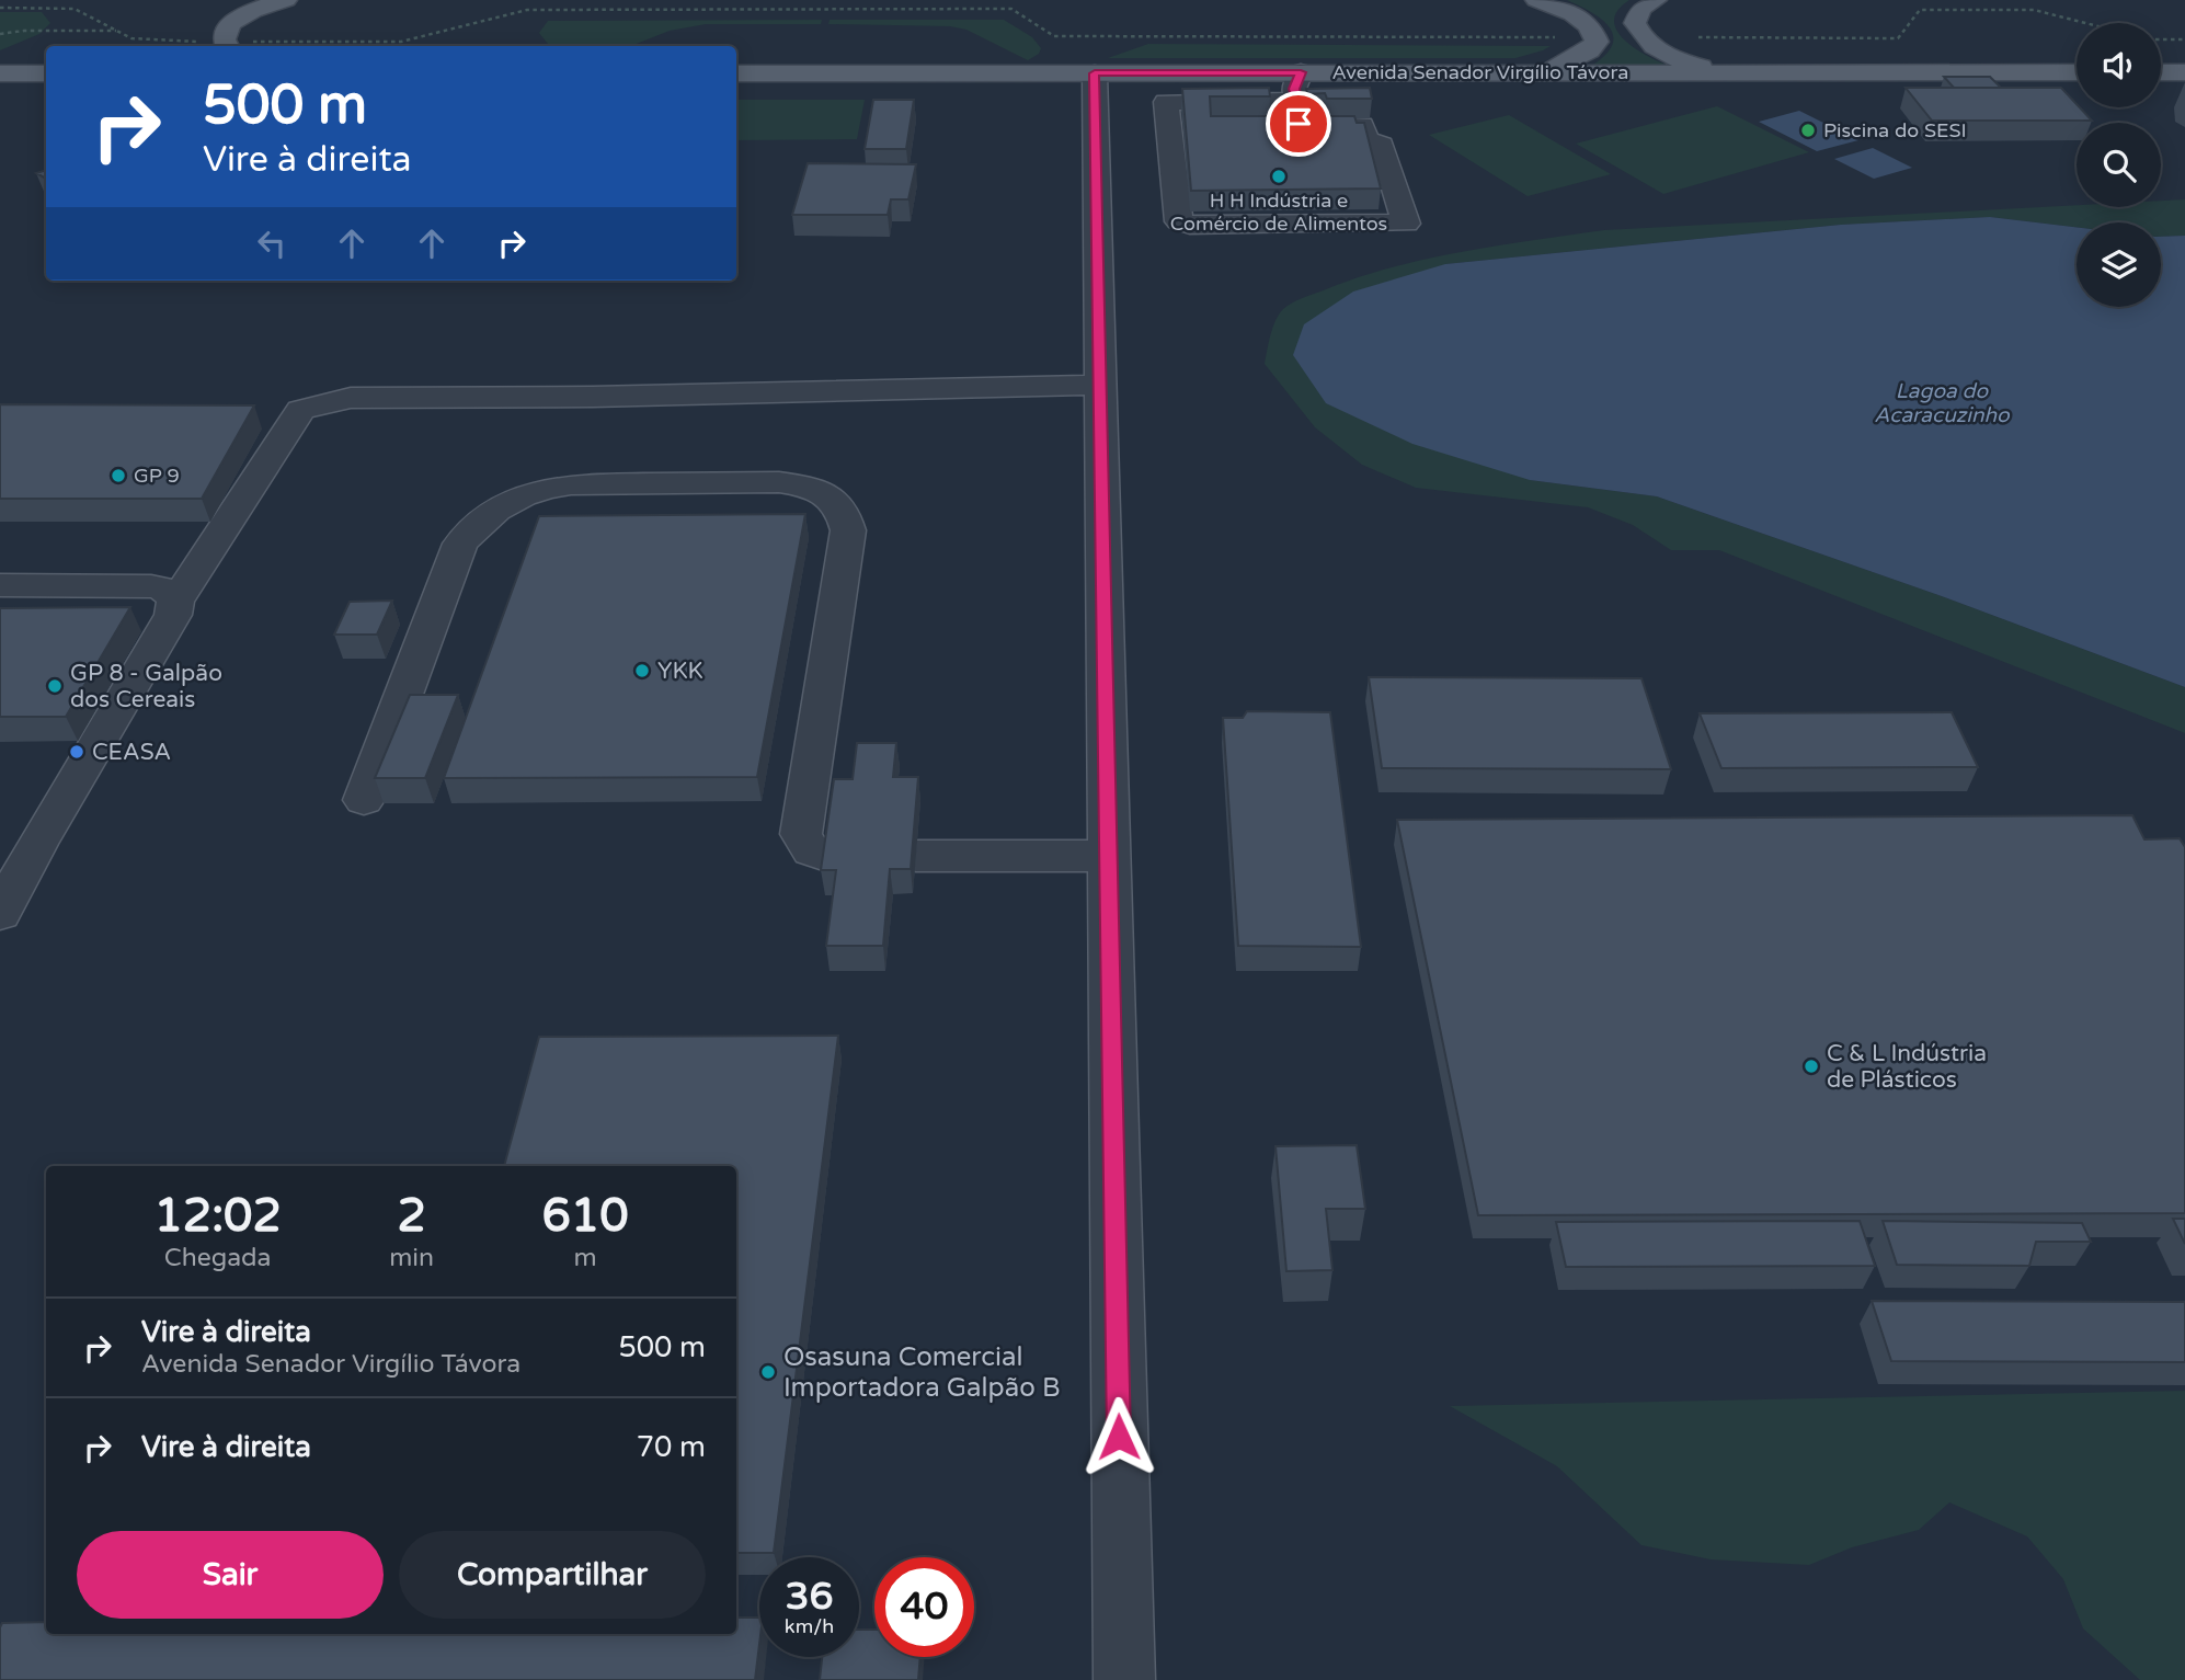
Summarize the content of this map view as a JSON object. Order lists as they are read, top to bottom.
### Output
{
  "streets": {
    "main road": ["Avenida Senador Virgílio Távora"]
  },
  "water": ["Lagoa do Acaracuzinho"],
  "places": [
    "Piscina do SESI",
    "H H Indústria e Comércio de Alimentos",
    "GP 9",
    "YKK",
    "GP 8 - Galpão dos Cereais",
    "CEASA",
    "C & L Indústria de Plásticos",
    "Osasuna Comercial Importadora Galpão B"
  ],
  "page": {
    "turn": ["500 m", "Vire à direita"],
    "eta": [
      "12:02",
      "Chegada",
      "2",
      "min",
      "610",
      "m"
    ],
    "list": [
      {
        "name": "Vire à direita",
        "note": "Avenida Senador Virgílio Távora",
        "value": "500 m"
      },
      {
        "name": "Vire à direita",
        "value": "70 m"
      }
    ],
    "buttons": ["Sair", "Compartilhar"],
    "speed": "36 km/h",
    "limit": "40"
  }
}
